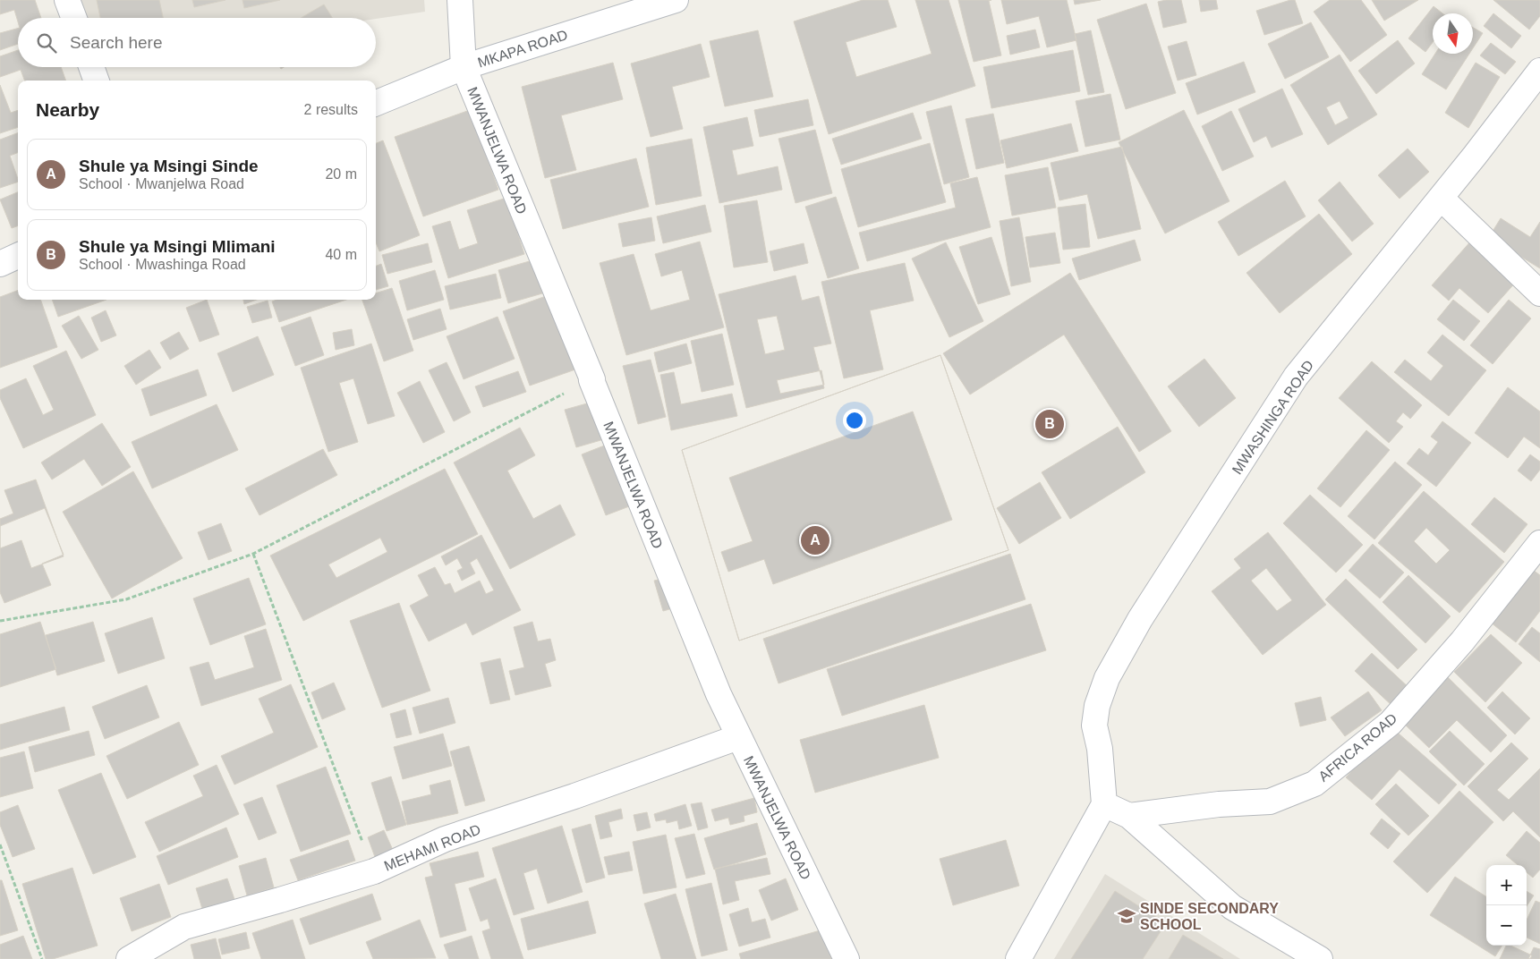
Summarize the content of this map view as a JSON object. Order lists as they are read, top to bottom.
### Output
{
  "streets": {
    "street": [
      "MKAPA ROAD",
      "MWANJELWA ROAD",
      "MWASHINGA ROAD",
      "AFRICA ROAD",
      "MEHAMI ROAD"
    ]
  },
  "crossings": [
    ["MKAPA ROAD", "MWANJELWA ROAD"],
    ["MWANJELWA ROAD", "MEHAMI ROAD"]
  ],
  "places": {
    "school or university": ["SINDE SECONDARY SCHOOL"]
  },
  "north": "bottom",
  "page": {
    "search": "Search here",
    "heading": ["Nearby", "2 results"],
    "list": [
      {
        "mark": "A",
        "name": "Shule ya Msingi Sinde",
        "note": "School · Mwanjelwa Road",
        "value": "20 m"
      },
      {
        "mark": "B",
        "name": "Shule ya Msingi Mlimani",
        "note": "School · Mwashinga Road",
        "value": "40 m"
      }
    ],
    "pins": ["B", "A"],
    "map_buttons": ["+", "−"]
  }
}
